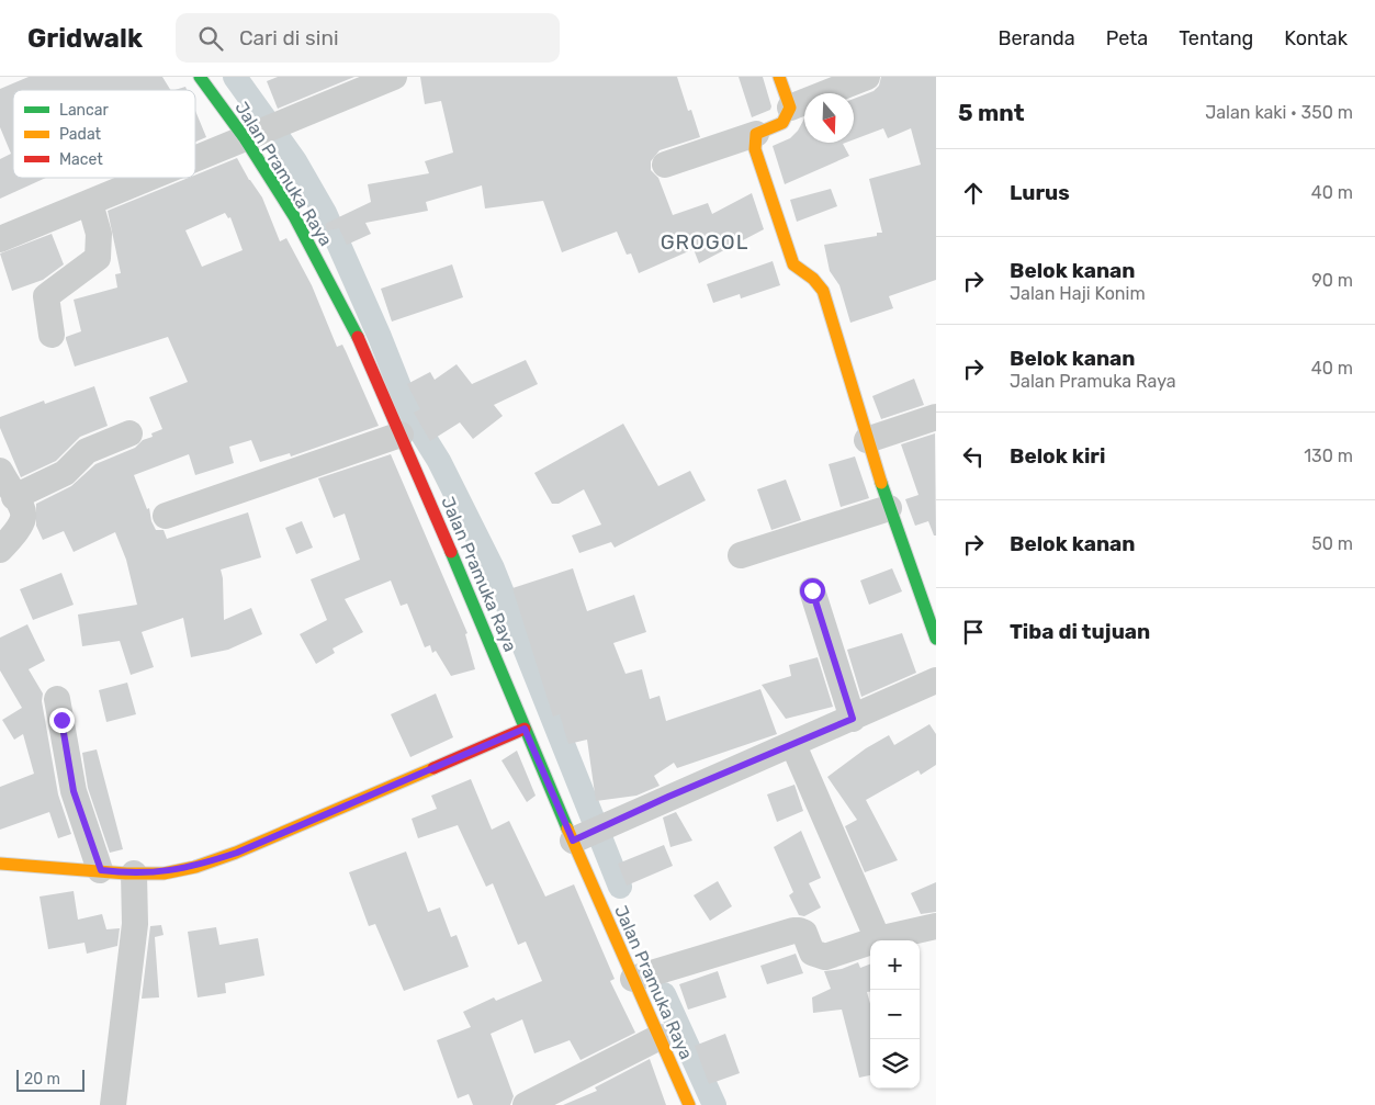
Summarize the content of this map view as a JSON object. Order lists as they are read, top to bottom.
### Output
{
  "streets": {
    "street": ["Jalan Pramuka Raya"]
  },
  "districts": ["GROGOL"],
  "legend": ["Lancar", "Padat", "Macet"],
  "scale_bar": "20 m",
  "north": "bottom",
  "page": {
    "header": "Gridwalk",
    "search": "Cari di sini",
    "nav": [
      "Beranda",
      "Peta",
      "Tentang",
      "Kontak"
    ],
    "heading": ["5 mnt", "Jalan kaki · 350 m"],
    "list": [
      ["Lurus", "40 m"],
      ["Belok kanan", "Jalan Haji Konim", "90 m"],
      ["Belok kanan", "Jalan Pramuka Raya", "40 m"],
      ["Belok kiri", "130 m"],
      ["Belok kanan", "50 m"],
      "Tiba di tujuan"
    ],
    "map_buttons": ["+", "−"],
    "scale": "20 m"
  }
}
